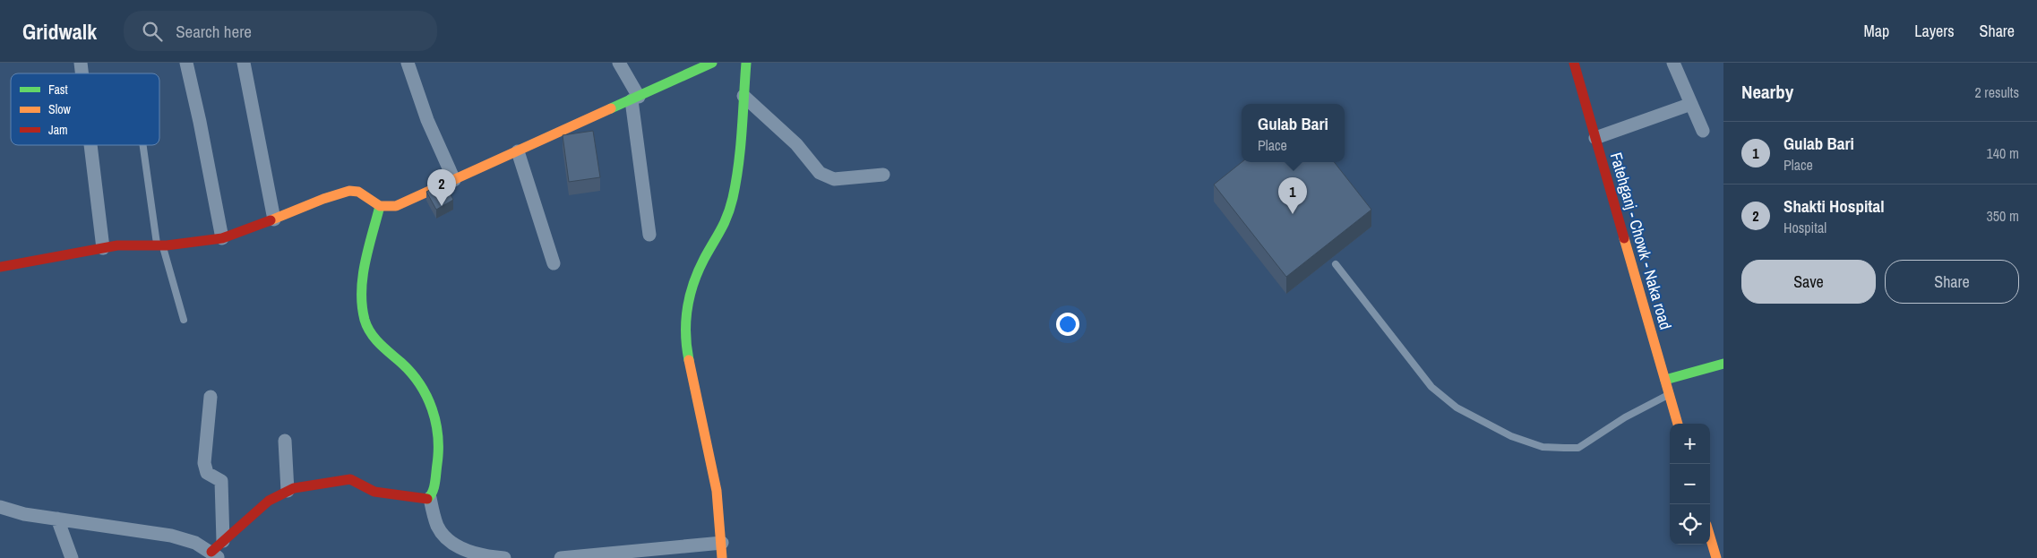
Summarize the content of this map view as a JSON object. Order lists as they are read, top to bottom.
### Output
{
  "streets": {
    "street": ["Fatehganj - Chowk - Naka road"]
  },
  "legend": ["Fast", "Slow", "Jam"],
  "page": {
    "header": "Gridwalk",
    "search": "Search here",
    "nav": ["Map", "Layers", "Share"],
    "heading": ["Nearby", "2 results"],
    "popup": ["Gulab Bari", "Place"],
    "list": [
      {
        "mark": "1",
        "name": "Gulab Bari",
        "note": "Place",
        "value": "140 m"
      },
      {
        "mark": "2",
        "name": "Shakti Hospital",
        "note": "Hospital",
        "value": "350 m"
      }
    ],
    "pins": ["2", "1"],
    "buttons": ["Save", "Share"],
    "map_buttons": ["+", "−"]
  }
}
